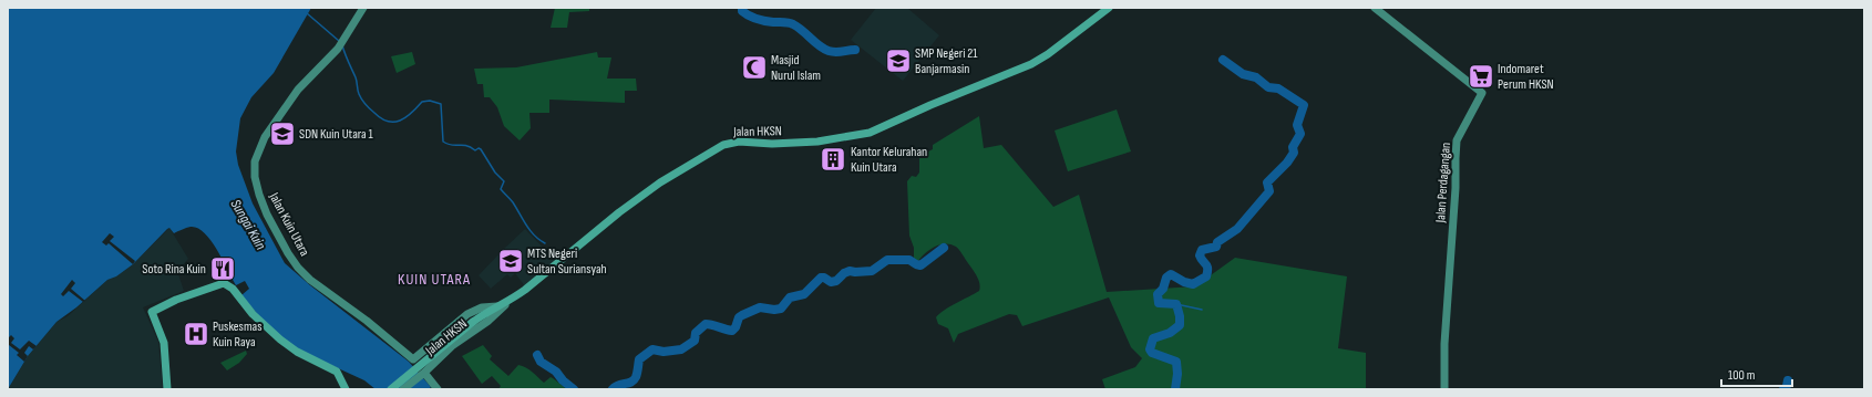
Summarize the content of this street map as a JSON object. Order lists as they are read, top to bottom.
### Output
{
  "streets": {
    "main road": ["Jalan HKSN"],
    "street": ["Jalan Perdagangan", "Jalan Kuin Utara"]
  },
  "districts": ["KUIN UTARA"],
  "water": ["Sungai Kuin"],
  "places": {
    "school or university": ["SMP Negeri 21 Banjarmasin", "SDN Kuin Utara 1", "MTS Negeri Sultan Suriansyah"],
    "mosque": ["Masjid Nurul Islam"],
    "supermarket": ["Indomaret Perum HKSN"],
    "building": ["Kantor Kelurahan Kuin Utara"],
    "restaurant": ["Soto Rina Kuin"],
    "hospital": ["Puskesmas Kuin Raya"]
  },
  "scale_bar": "100 m"
}
